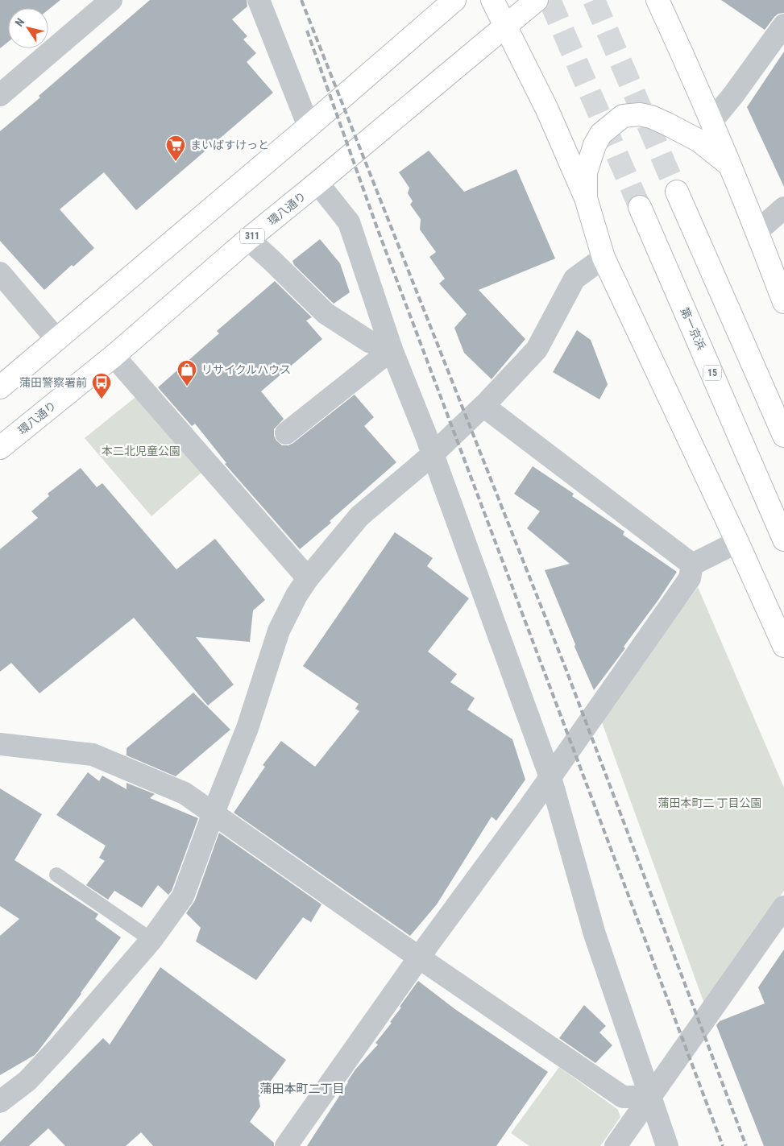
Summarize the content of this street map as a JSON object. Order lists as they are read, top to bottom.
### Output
{
  "streets": {
    "main road": [
      "環八通り",
      "311",
      "第一京浜",
      "15"
    ]
  },
  "districts": ["蒲田本町二丁目"],
  "parks": ["本二北児童公園", "蒲田本町二 丁目公園"],
  "places": {
    "supermarket": ["まいばすけっと"],
    "shop": ["リサイクルハウス"],
    "bus stop": ["蒲田警察署前"]
  },
  "north": "top left"
}
